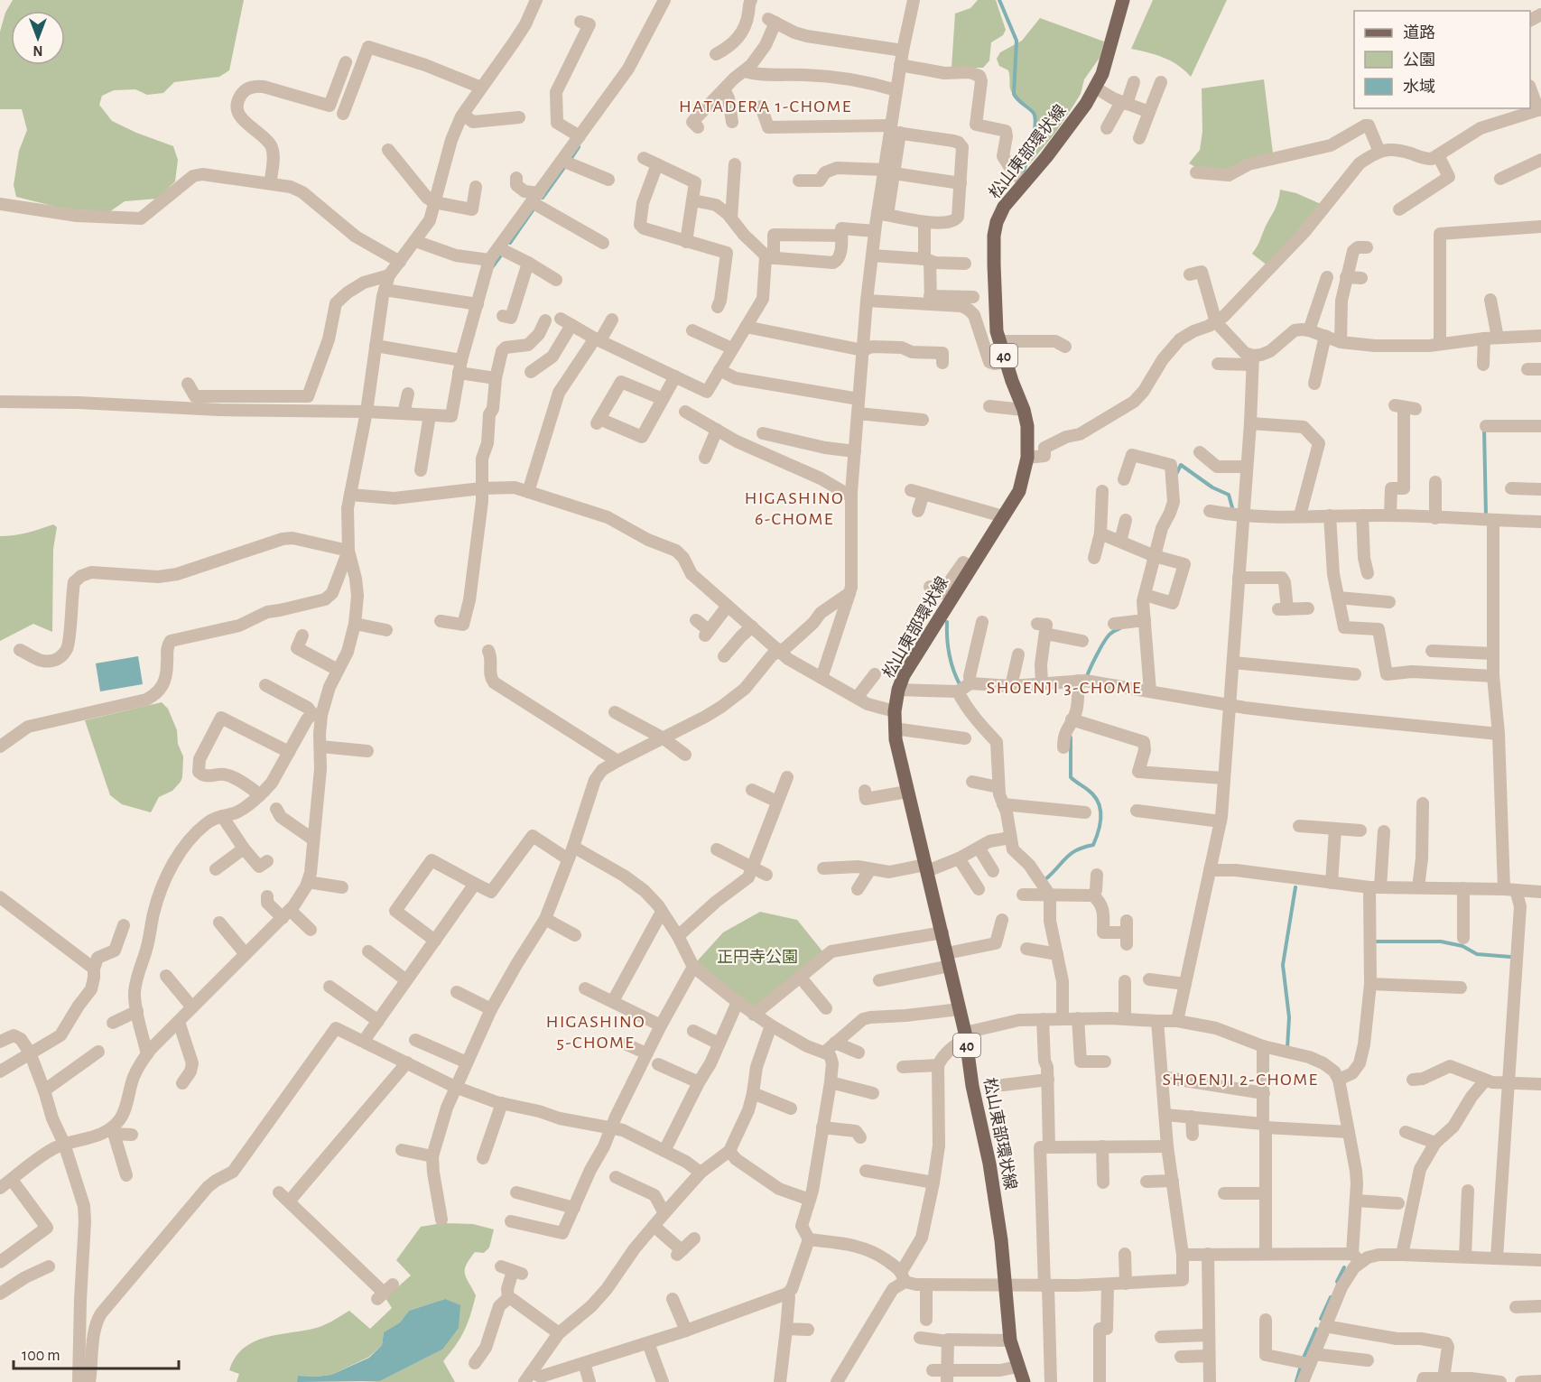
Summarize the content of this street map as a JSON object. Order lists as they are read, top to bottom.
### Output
{
  "streets": {
    "main road": ["松山東部環状線", "40"]
  },
  "districts": [
    "HATADERA 1-CHOME",
    "HIGASHINO 6-CHOME",
    "SHOENJI 3-CHOME",
    "HIGASHINO 5-CHOME",
    "SHOENJI 2-CHOME"
  ],
  "parks": ["正円寺公園"],
  "legend": ["道路", "公園", "水域"],
  "scale_bar": "100 m",
  "north": "bottom"
}
